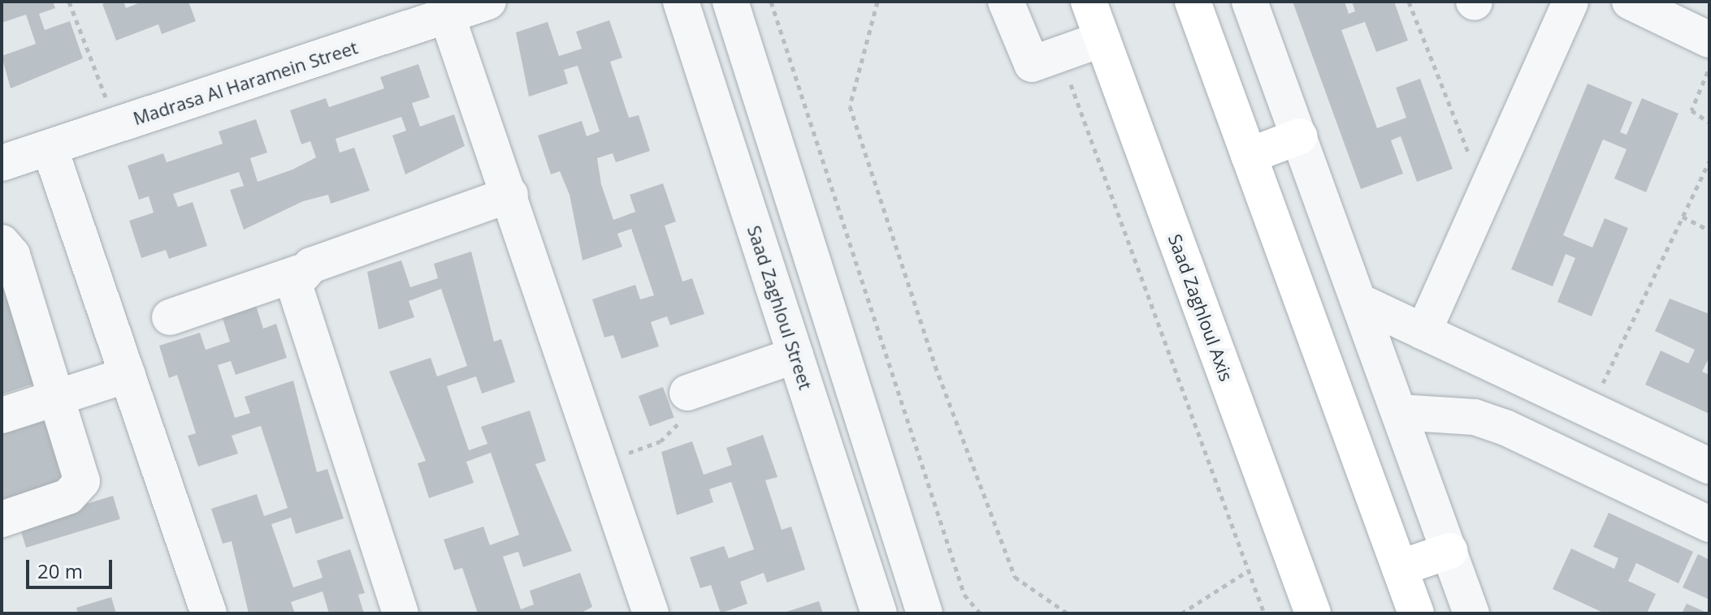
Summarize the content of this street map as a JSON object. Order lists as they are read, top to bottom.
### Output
{
  "streets": {
    "main road": ["Saad Zaghloul Axis"],
    "street": ["Madrasa Al Haramein Street", "Saad Zaghloul Street"]
  },
  "scale_bar": "20 m"
}
